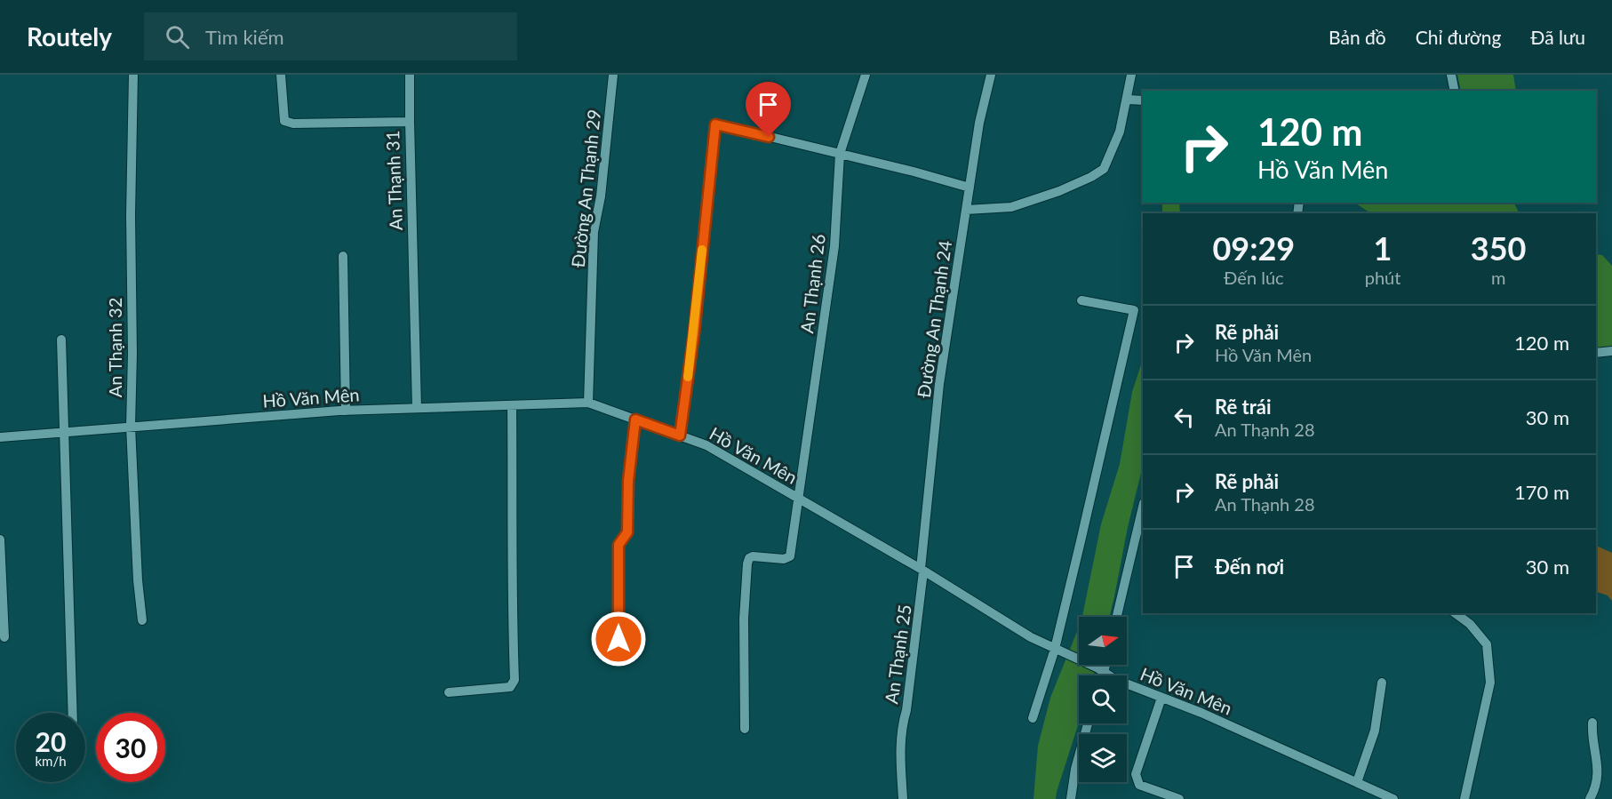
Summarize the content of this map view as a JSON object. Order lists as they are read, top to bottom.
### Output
{
  "streets": {
    "street": [
      "An Thạnh 31",
      "Đường An Thạnh 29",
      "An Thạnh 26",
      "Đường An Thạnh 24",
      "An Thạnh 32",
      "Hồ Văn Mên",
      "An Thạnh 25"
    ]
  },
  "crossings": [
    ["An Thạnh 31", "Hồ Văn Mên"],
    ["Đường An Thạnh 29", "Hồ Văn Mên"],
    ["An Thạnh 26", "Hồ Văn Mên"],
    ["Đường An Thạnh 24", "Hồ Văn Mên"],
    ["Đường An Thạnh 24", "An Thạnh 25"],
    ["An Thạnh 32", "Hồ Văn Mên"],
    ["Hồ Văn Mên", "An Thạnh 25"]
  ],
  "north": "right",
  "page": {
    "header": "Routely",
    "search": "Tìm kiếm",
    "nav": ["Bản đồ", "Chỉ đường", "Đã lưu"],
    "turn": ["120 m", "Hồ Văn Mên"],
    "eta": [
      "09:29",
      "Đến lúc",
      "1",
      "phút",
      "350",
      "m"
    ],
    "list": [
      {
        "name": "Rẽ phải",
        "note": "Hồ Văn Mên",
        "value": "120 m"
      },
      {
        "name": "Rẽ trái",
        "note": "An Thạnh 28",
        "value": "30 m"
      },
      {
        "name": "Rẽ phải",
        "note": "An Thạnh 28",
        "value": "170 m"
      },
      {
        "name": "Đến nơi",
        "value": "30 m"
      }
    ],
    "speed": "20 km/h",
    "limit": "30"
  }
}
